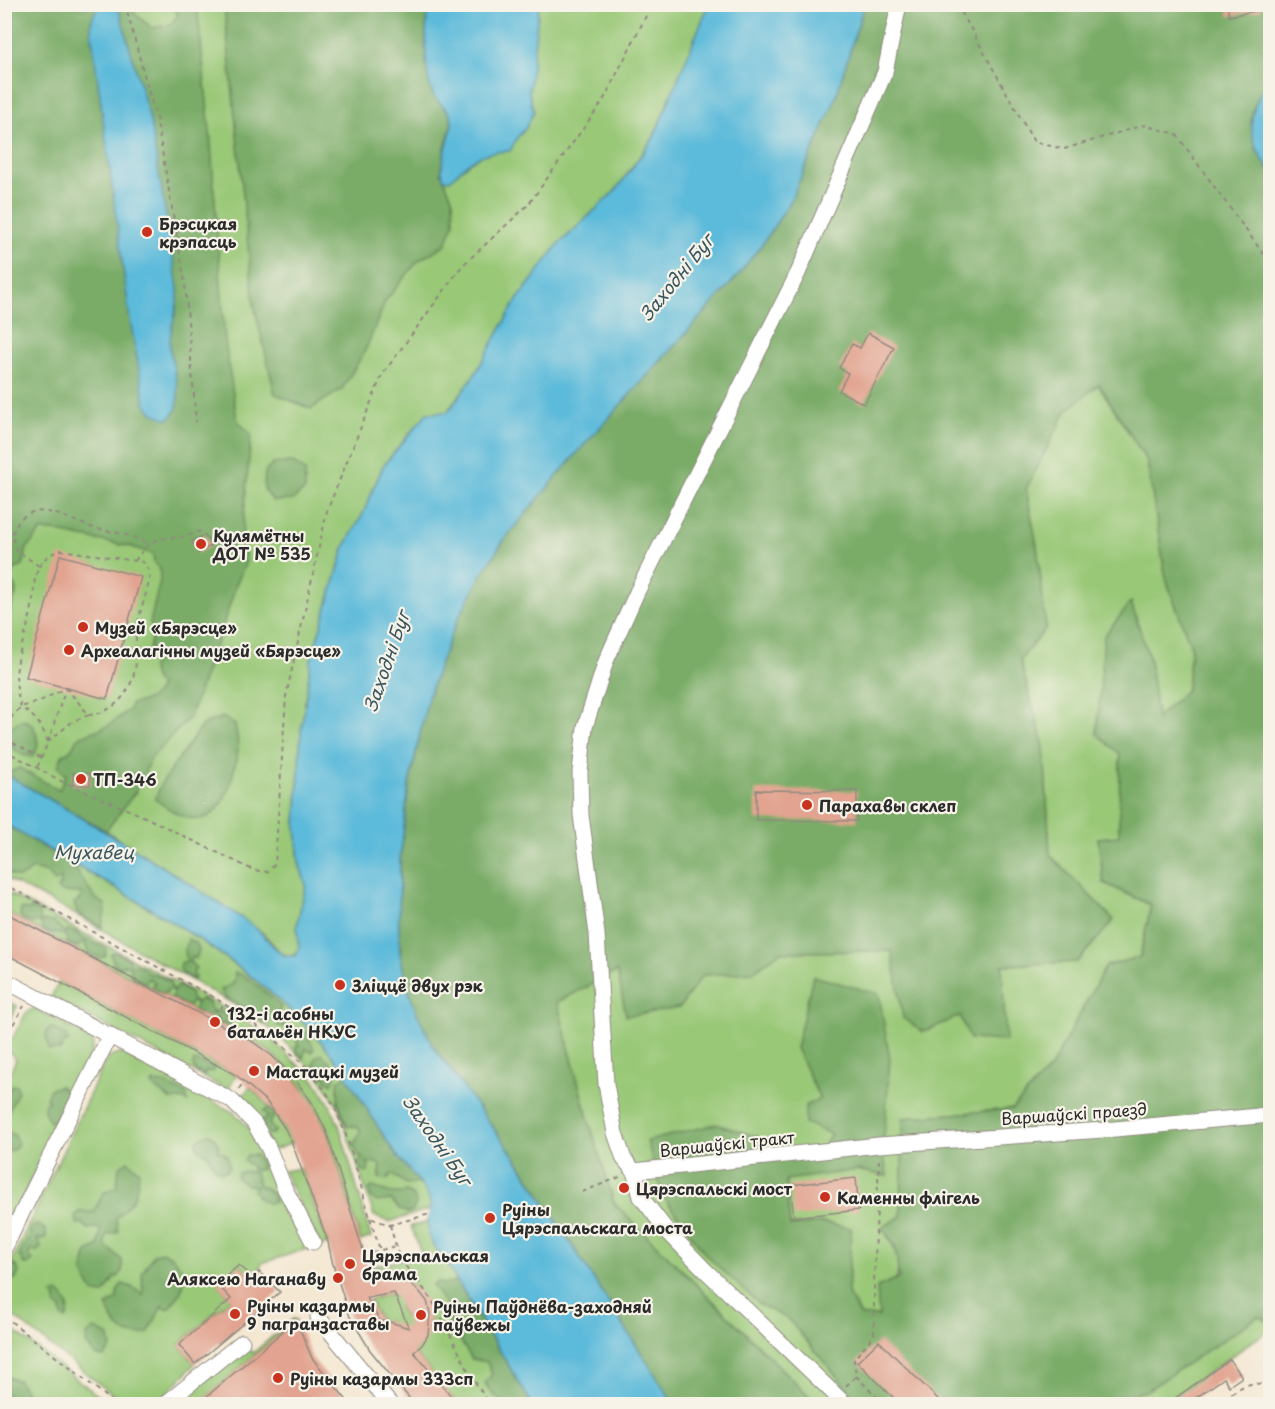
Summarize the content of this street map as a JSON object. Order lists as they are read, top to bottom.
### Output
{
  "streets": {
    "lane": ["Варшаўскі праезд", "Варшаўскі тракт"]
  },
  "crossings": [
    ["Варшаўскі праезд", "Варшаўскі тракт"]
  ],
  "water": ["Заходні Буг", "Мухавец"],
  "places": [
    "Брэсцкая крэпасць",
    "Кулямётны ДОТ № 535",
    "Музей «Бярэсце»",
    "Археалагічны музей «Бярэсце»",
    "ТП-346",
    "Парахавы склеп",
    "Зліццё двух рэк",
    "132-і асобны батальён НКУС",
    "Мастацкі музей",
    "Цярэспальскі мост",
    "Каменны флігель",
    "Руіны Цярэспальскага моста",
    "Цярэспальская брама",
    "Аляксею Наганаву",
    "Руіны казармы 9 пагранзаставы",
    "Руіны Паўднёва-заходняй паўвежы",
    "Руіны казармы 333сп"
  ]
}
